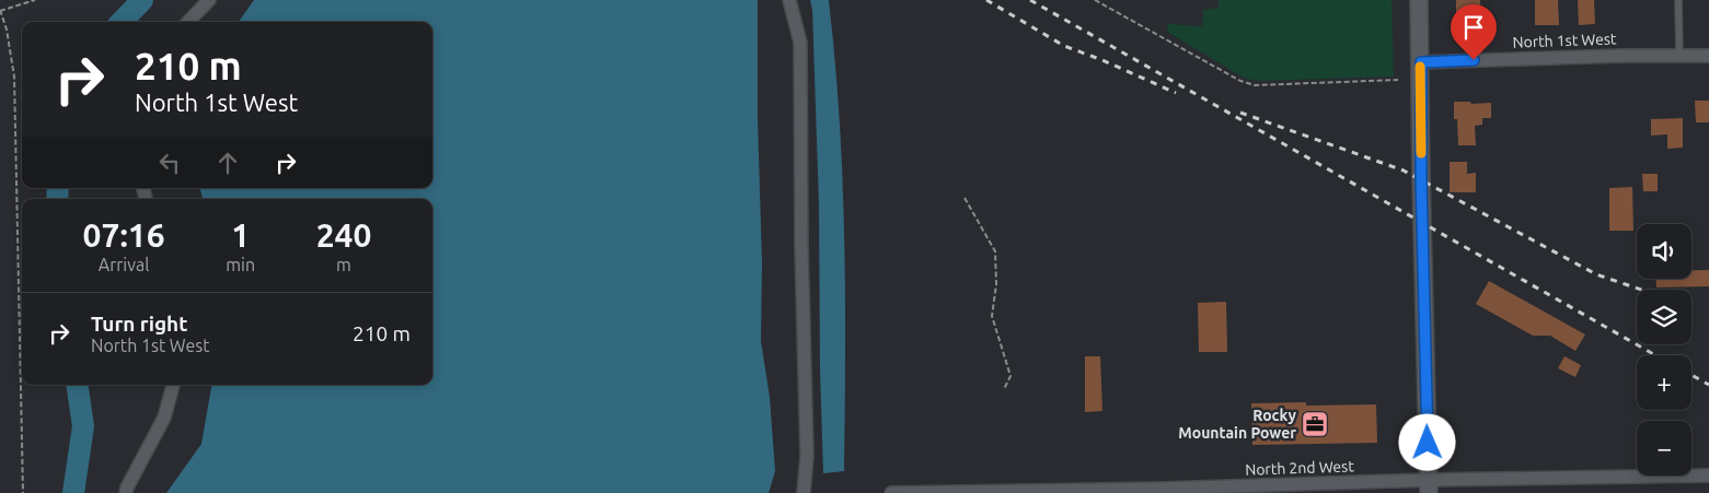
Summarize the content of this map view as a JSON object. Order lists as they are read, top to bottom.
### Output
{
  "streets": {
    "street": ["North 1st West", "North 2nd West"]
  },
  "places": {
    "office": ["Rocky Mountain Power"]
  },
  "page": {
    "turn": ["210 m", "North 1st West"],
    "eta": [
      "07:16",
      "Arrival",
      "1",
      "min",
      "240",
      "m"
    ],
    "map_buttons": ["+", "−"],
    "list": [
      {
        "name": "Turn right",
        "note": "North 1st West",
        "value": "210 m"
      }
    ]
  }
}
